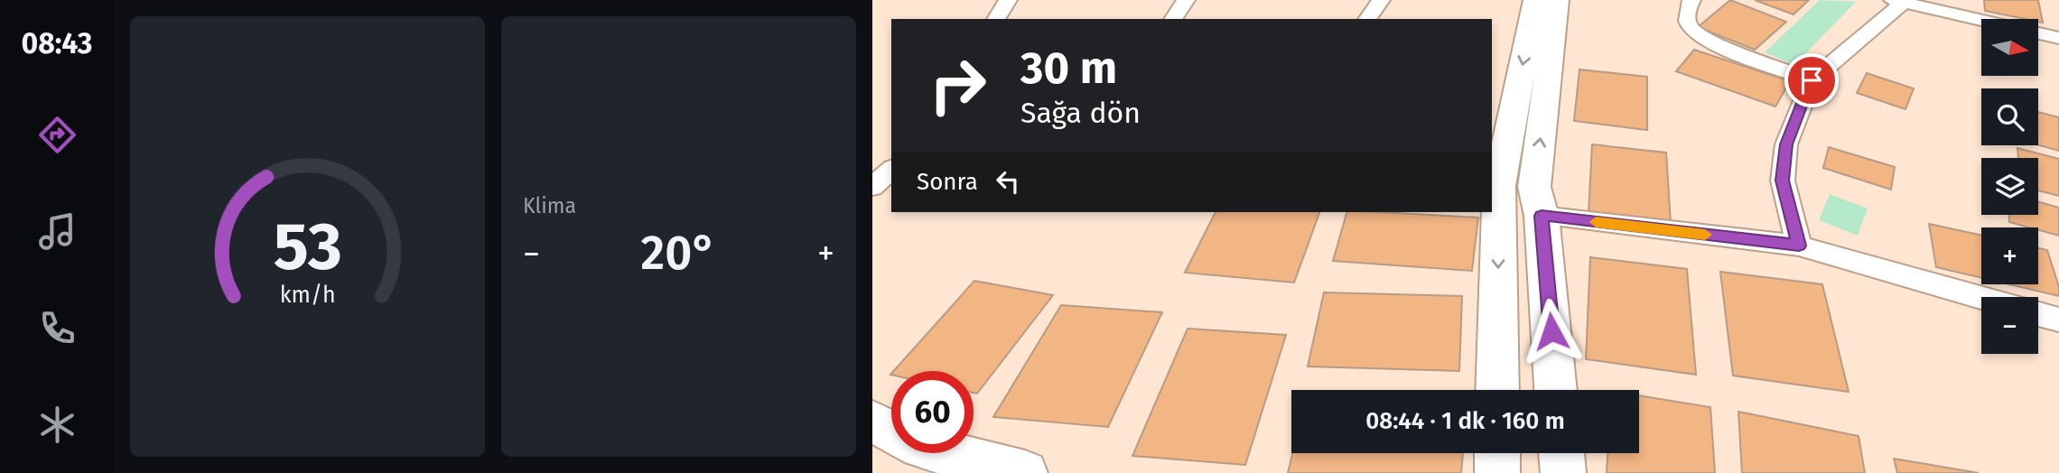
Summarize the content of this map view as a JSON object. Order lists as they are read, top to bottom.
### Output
{
  "north": "right",
  "page": {
    "tabs": "08:43",
    "tile": "Klima",
    "map_buttons": ["+", "−"],
    "turn": ["30 m", "Sağa dön"],
    "then": "Sonra",
    "heat": ["−", "20°", "+"],
    "limit": "60",
    "trip": "08:44 · 1 dk · 160 m",
    "gauge": ["53", "km/h"]
  }
}
